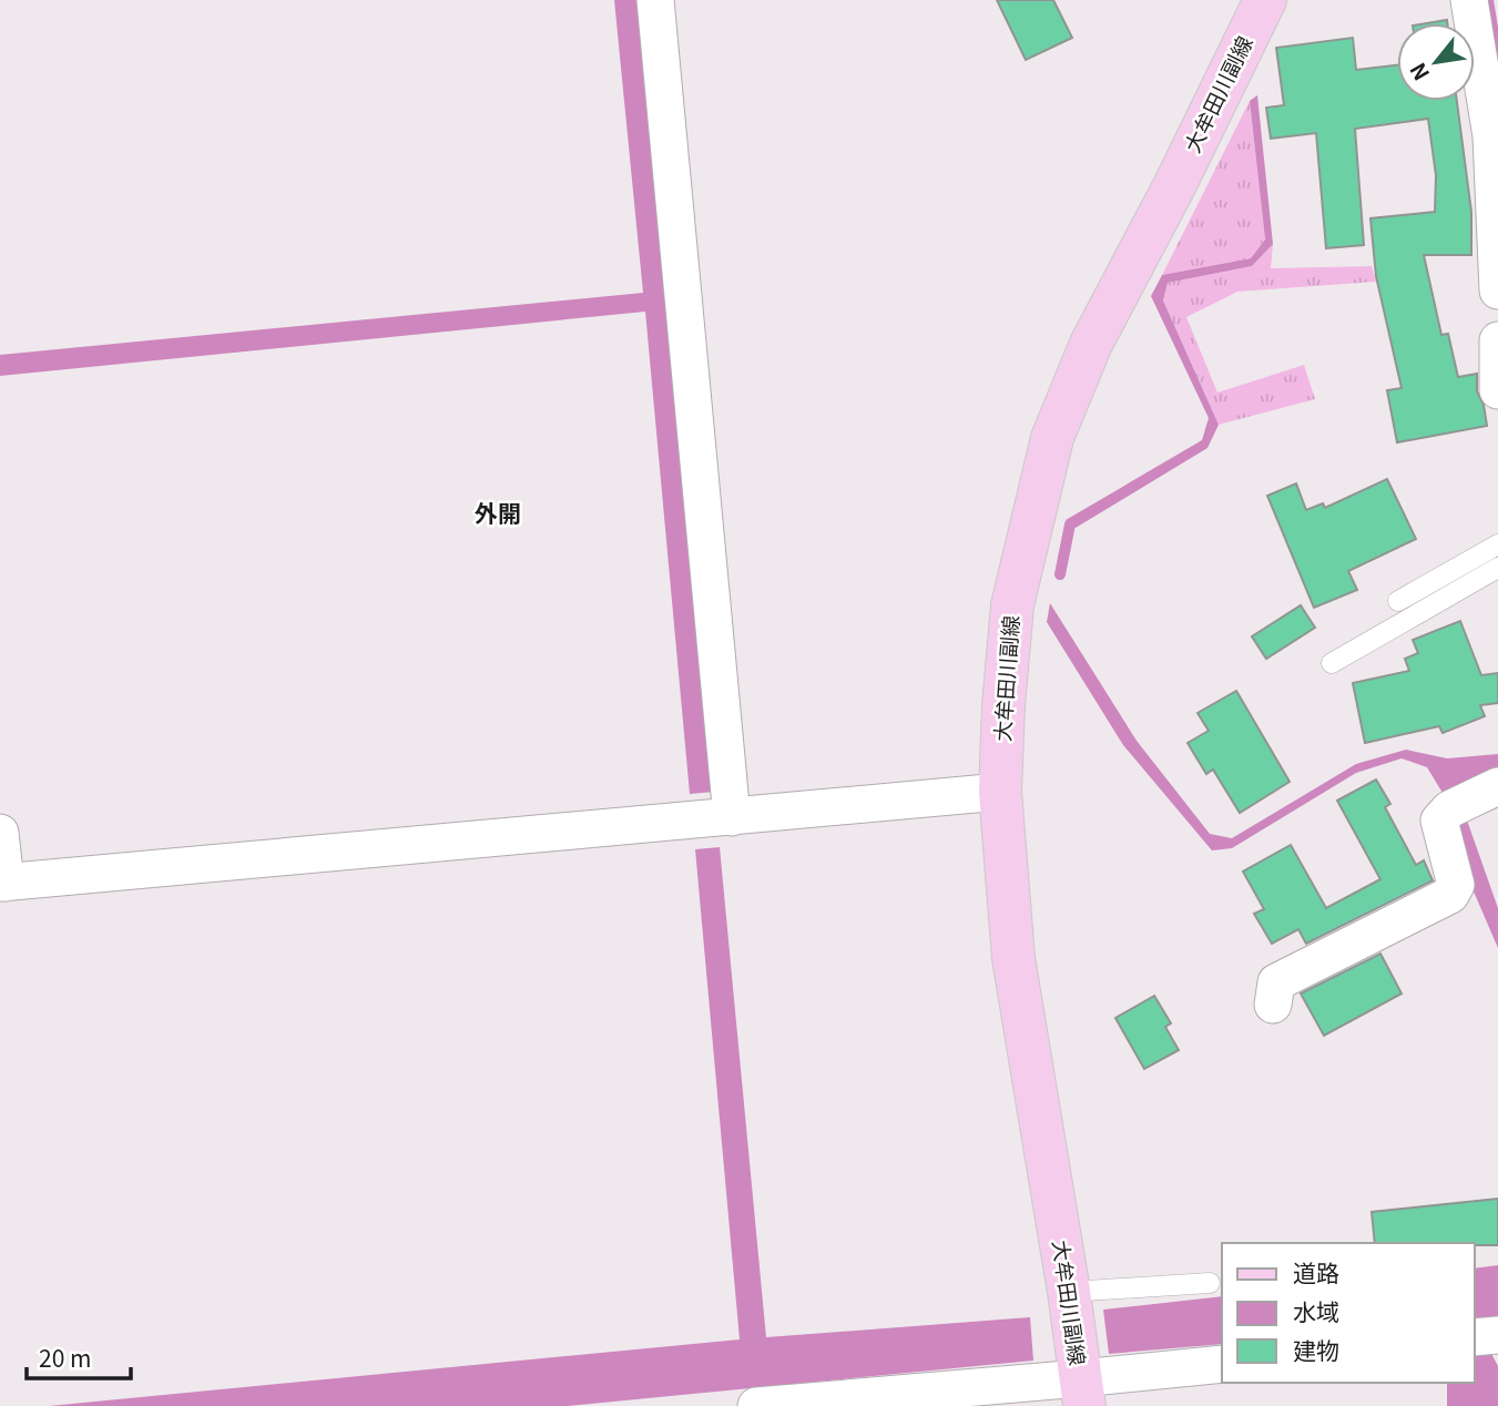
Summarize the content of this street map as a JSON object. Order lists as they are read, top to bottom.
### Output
{
  "streets": {
    "main road": ["大牟田川副線"]
  },
  "districts": ["外開"],
  "legend": ["道路", "水域", "建物"],
  "scale_bar": "20 m",
  "north": "bottom left"
}
